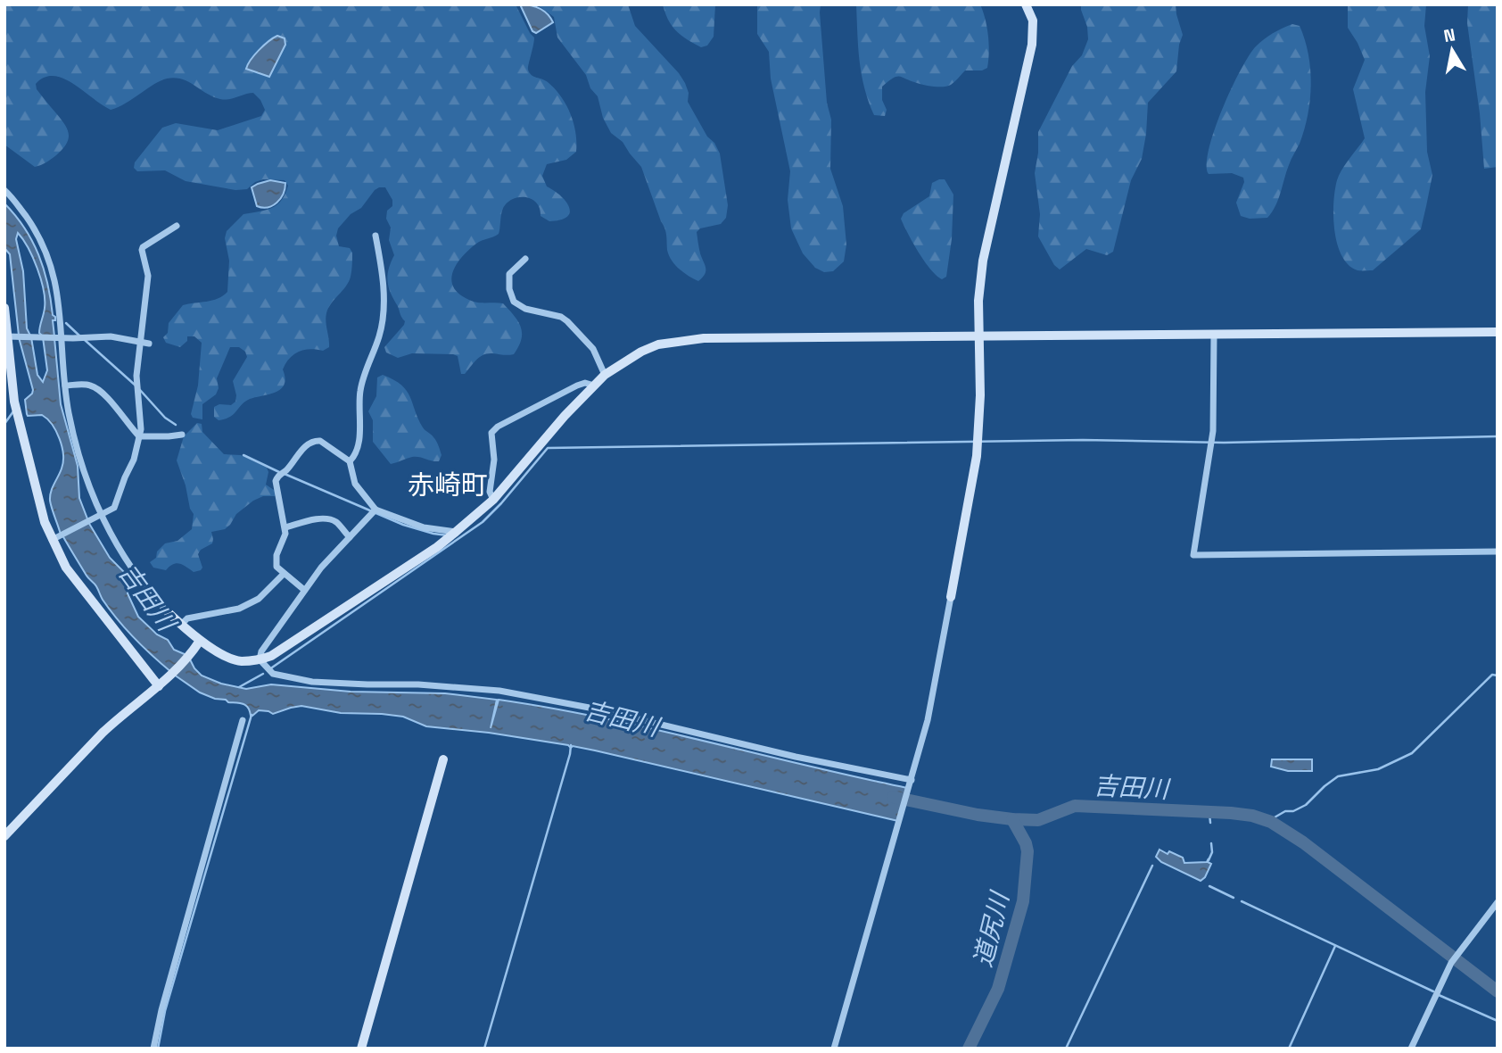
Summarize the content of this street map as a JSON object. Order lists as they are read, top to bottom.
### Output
{
  "districts": ["赤崎町"],
  "water": ["吉田川", "道尻川"],
  "north": "top"
}
